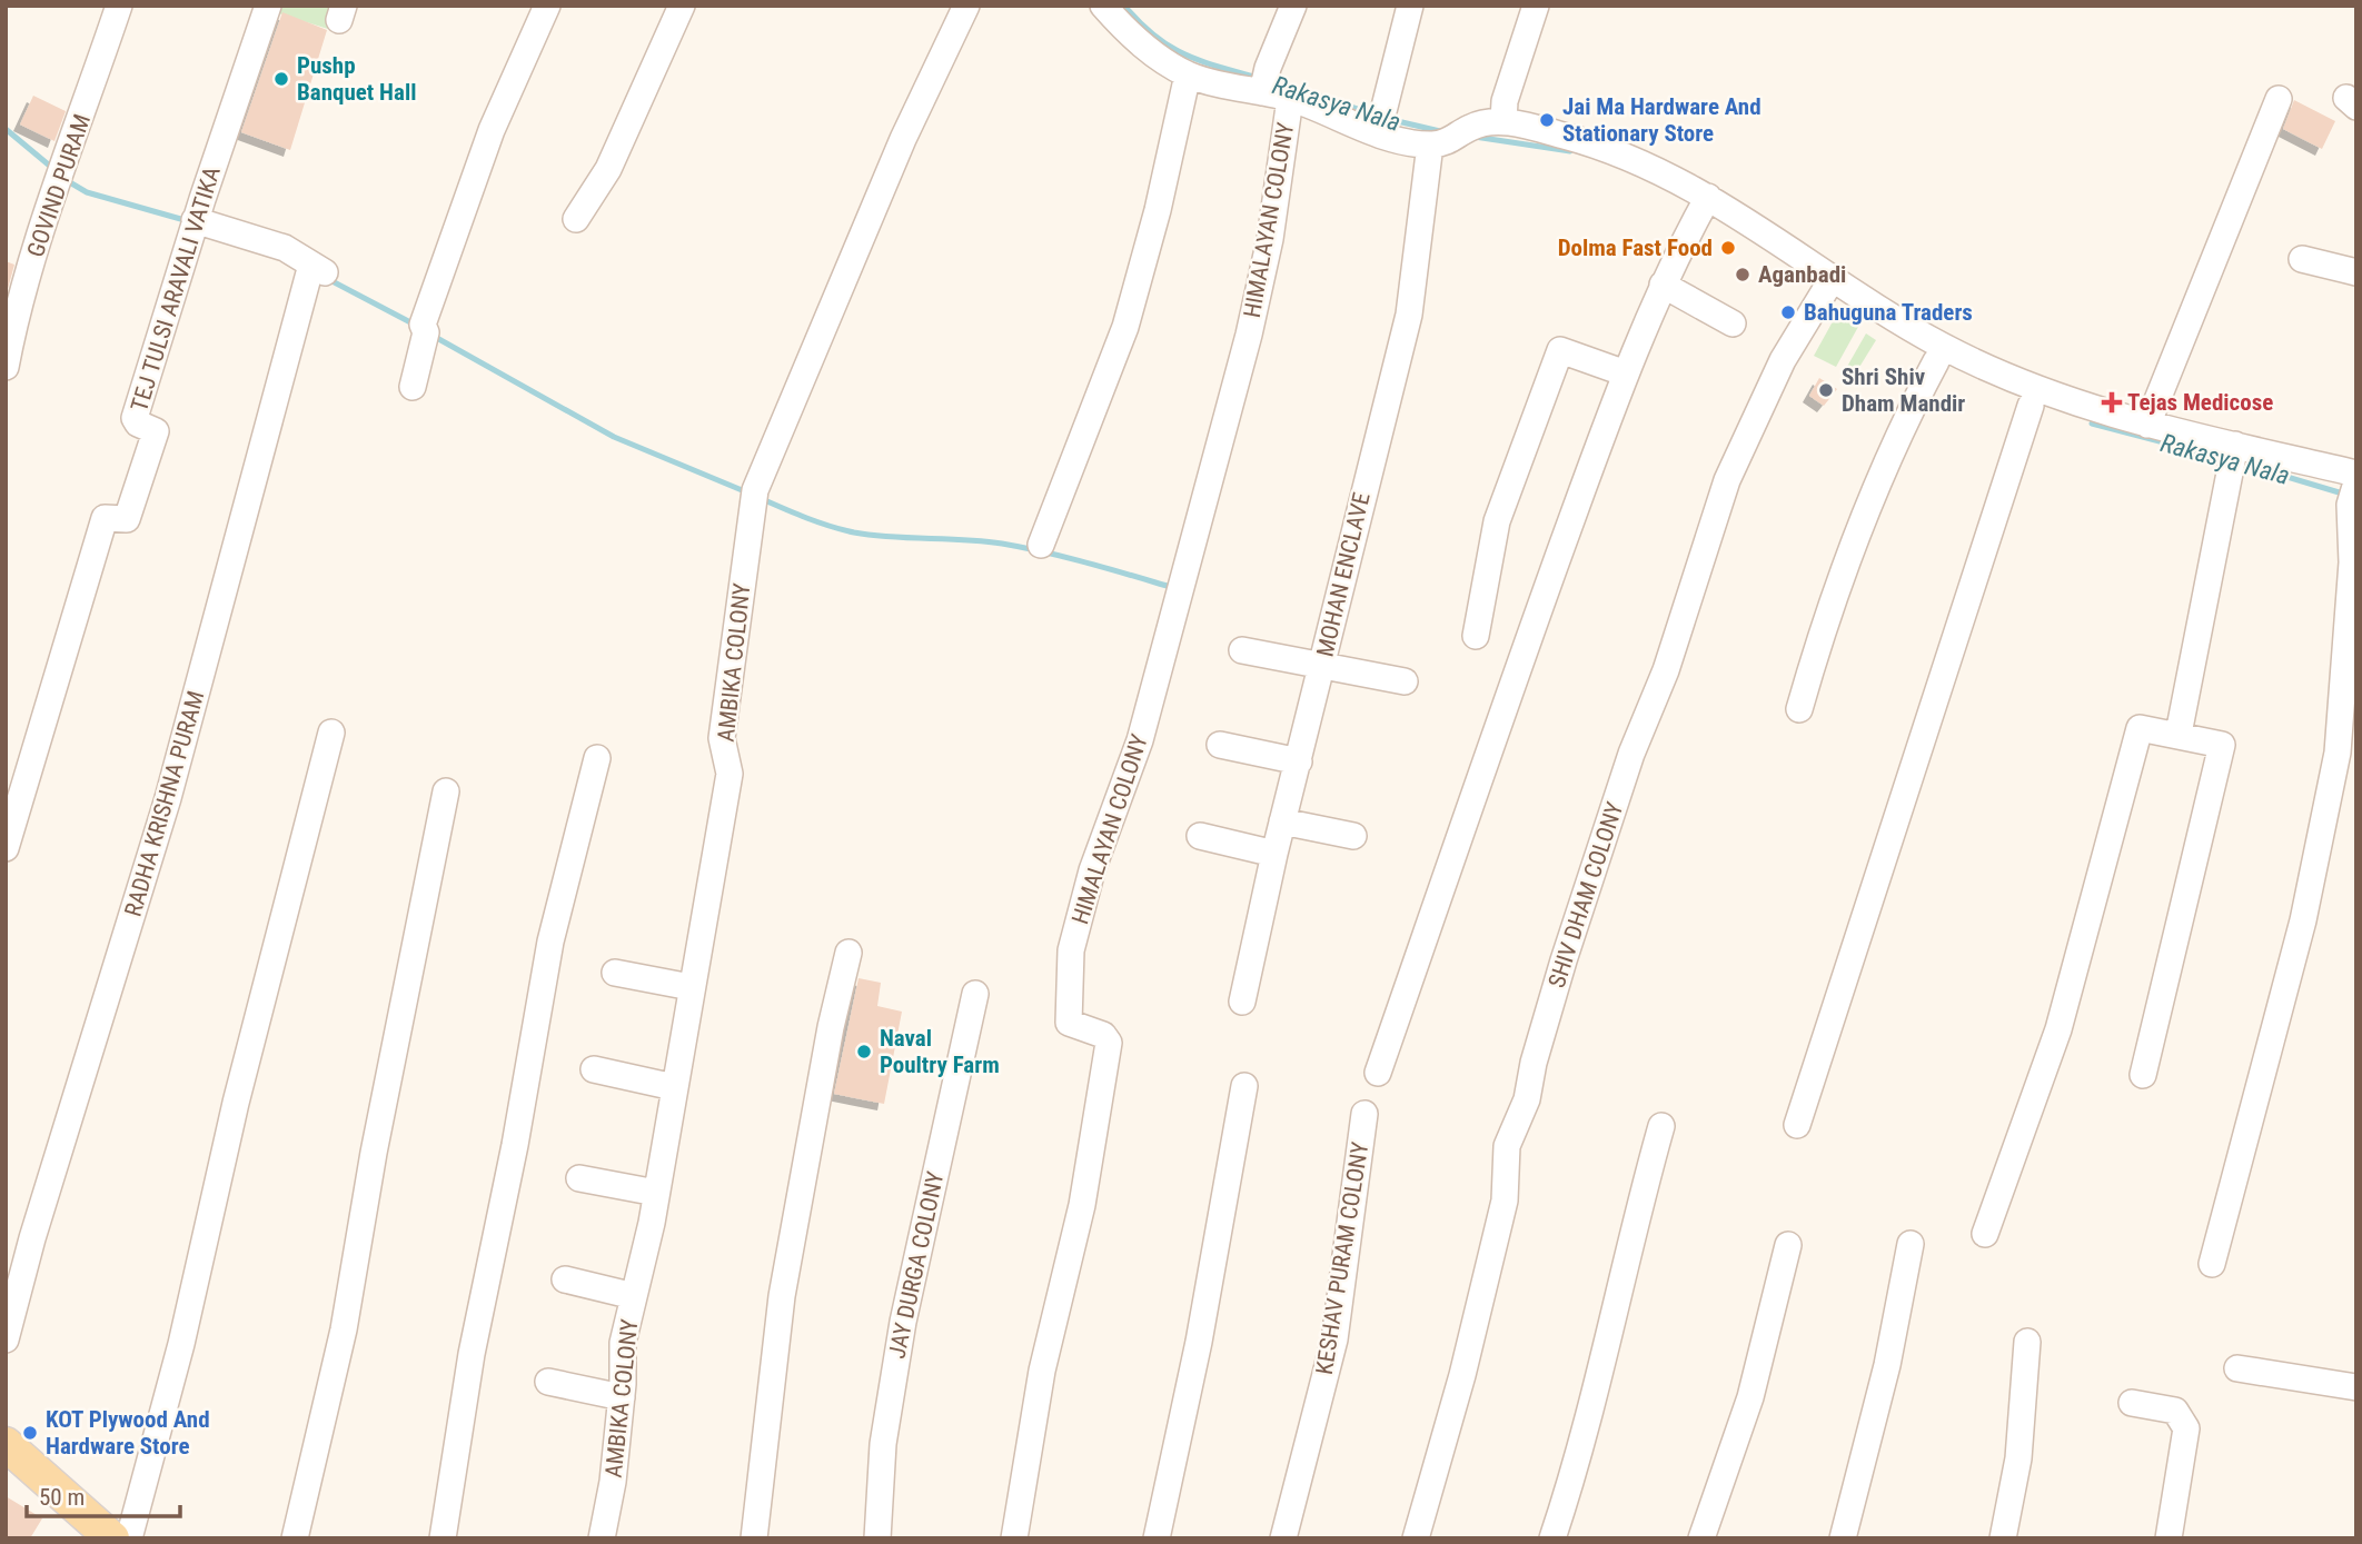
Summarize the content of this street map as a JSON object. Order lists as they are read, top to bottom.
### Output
{
  "streets": {
    "street": [
      "GOVIND PURAM",
      "HIMALAYAN COLONY",
      "TEJ TULSI ARAVALI VATIKA",
      "MOHAN ENCLAVE",
      "AMBIKA COLONY",
      "RADHA KRISHNA PURAM",
      "SHIV DHAM COLONY",
      "KESHAV PURAM COLONY",
      "JAY DURGA COLONY"
    ]
  },
  "crossings": [
    ["TEJ TULSI ARAVALI VATIKA", "RADHA KRISHNA PURAM"]
  ],
  "water": ["Rakasya Nala"],
  "places": {
    "other": [
      "Pushp Banquet Hall",
      "Jai Ma Hardware And Stationary Store",
      "Dolma Fast Food",
      "Aganbadi",
      "Bahuguna Traders",
      "Shri Shiv Dham Mandir",
      "Naval Poultry Farm",
      "KOT Plywood And Hardware Store"
    ],
    "health": ["Tejas Medicose"]
  },
  "scale_bar": "50 m"
}
